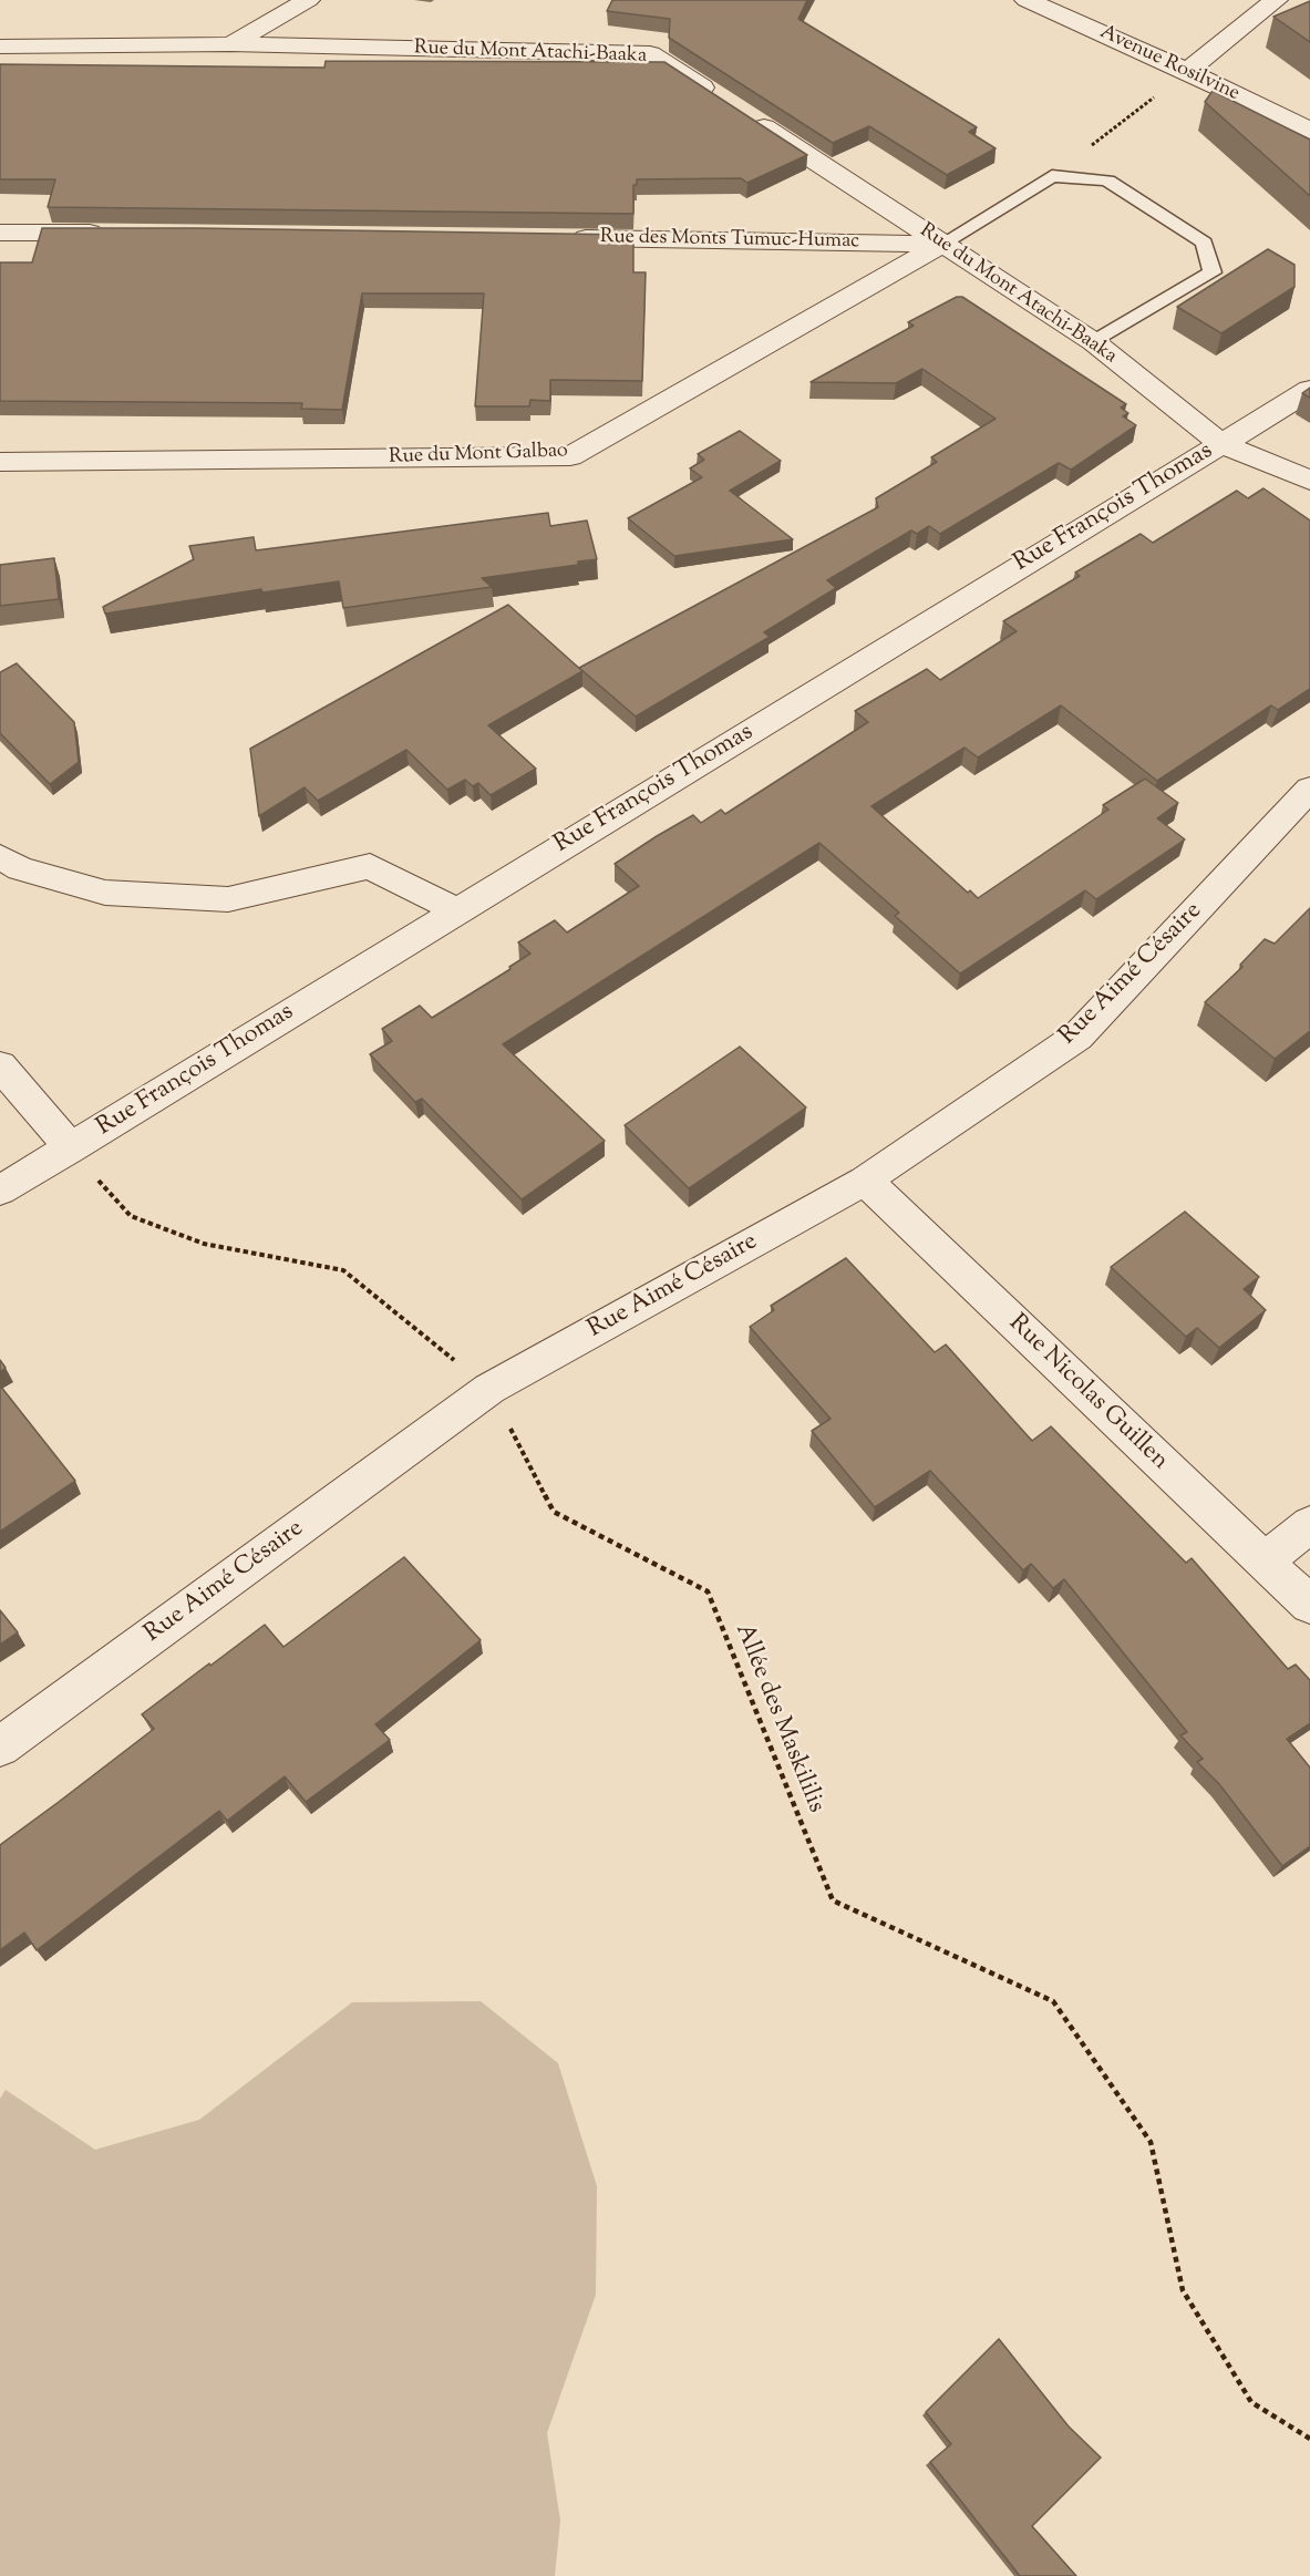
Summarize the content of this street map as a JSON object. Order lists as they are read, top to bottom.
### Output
{
  "streets": {
    "street": [
      "Rue du Mont Atachi-Baaka",
      "Avenue Rosilvine",
      "Rue des Monts Tumuc-Humac",
      "Rue du Mont Galbao",
      "Rue François Thomas",
      "Rue Aimé Césaire",
      "Rue Nicolas Guillen"
    ],
    "path": ["Allée des Maskililis"]
  },
  "crossings": [
    ["Rue du Mont Atachi-Baaka", "Rue des Monts Tumuc-Humac"],
    ["Rue du Mont Atachi-Baaka", "Rue du Mont Galbao"],
    ["Rue du Mont Atachi-Baaka", "Rue François Thomas"],
    ["Rue des Monts Tumuc-Humac", "Rue du Mont Galbao"],
    ["Rue François Thomas", "Allée des Maskililis"],
    ["Rue Aimé Césaire", "Rue Nicolas Guillen"],
    ["Rue Aimé Césaire", "Allée des Maskililis"]
  ]
}
